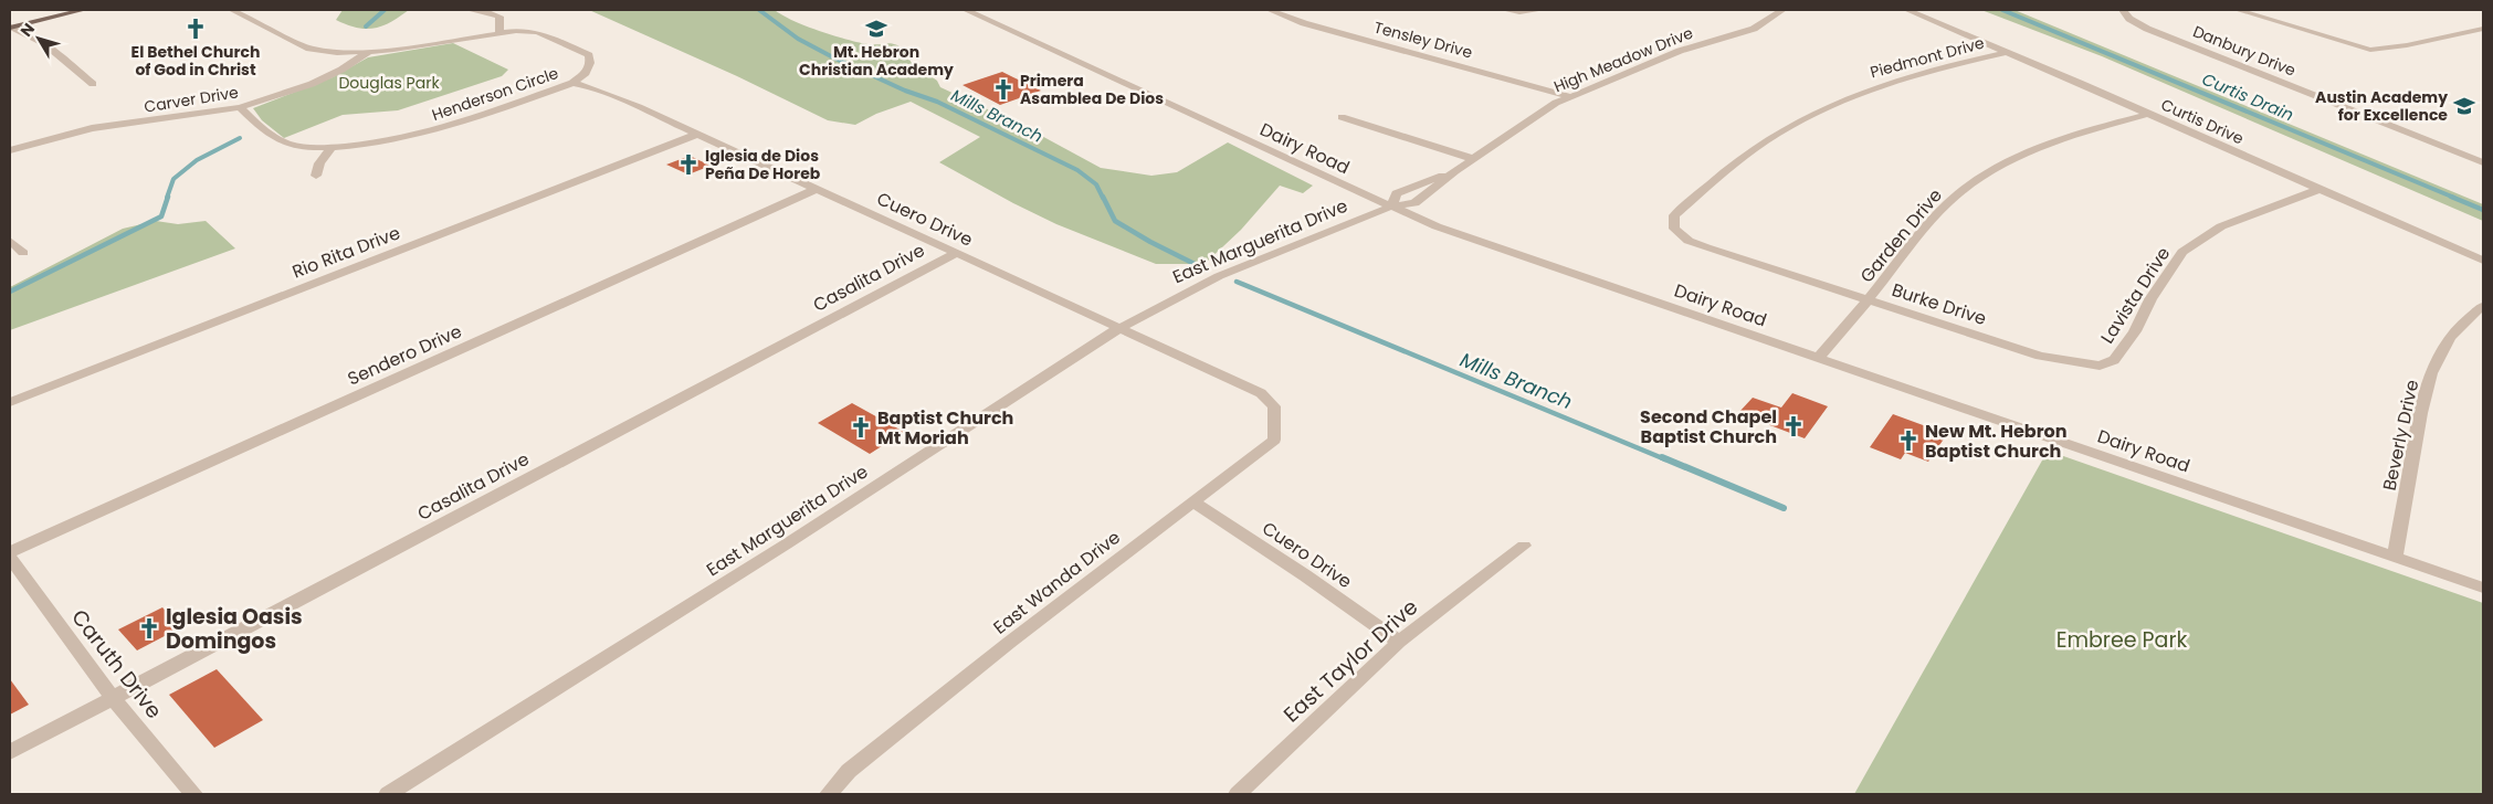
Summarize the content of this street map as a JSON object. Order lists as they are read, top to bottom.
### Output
{
  "streets": {
    "street": [
      "Tensley Drive",
      "Danbury Drive",
      "Piedmont Drive",
      "High Meadow Drive",
      "Henderson Circle",
      "Carver Drive",
      "Curtis Drive",
      "Dairy Road",
      "Cuero Drive",
      "Garden Drive",
      "East Marguerita Drive",
      "Rio Rita Drive",
      "Casalita Drive",
      "Lavista Drive",
      "Burke Drive",
      "Sendero Drive",
      "Beverly Drive",
      "East Wanda Drive",
      "East Taylor Drive",
      "Caruth Drive"
    ]
  },
  "crossings": [
    ["Tensley Drive", "High Meadow Drive"],
    ["Piedmont Drive", "Curtis Drive"],
    ["Piedmont Drive", "Burke Drive"],
    ["High Meadow Drive", "Dairy Road"],
    ["High Meadow Drive", "East Marguerita Drive"],
    ["Henderson Circle", "Carver Drive"],
    ["Henderson Circle", "Cuero Drive"],
    ["Curtis Drive", "Garden Drive"],
    ["Curtis Drive", "Lavista Drive"],
    ["Dairy Road", "Garden Drive"],
    ["Dairy Road", "East Marguerita Drive"],
    ["Dairy Road", "Beverly Drive"],
    ["Cuero Drive", "East Marguerita Drive"],
    ["Cuero Drive", "Rio Rita Drive"],
    ["Cuero Drive", "Casalita Drive"],
    ["Cuero Drive", "Sendero Drive"],
    ["Cuero Drive", "East Wanda Drive"],
    ["Cuero Drive", "East Taylor Drive"],
    ["Garden Drive", "Burke Drive"],
    ["Casalita Drive", "Caruth Drive"],
    ["Lavista Drive", "Burke Drive"]
  ],
  "water": ["Curtis Drain", "Mills Branch"],
  "parks": ["Douglas Park", "Embree Park"],
  "places": {
    "church": [
      "El Bethel Church of God in Christ",
      "Primera Asamblea De Dios",
      "Iglesia de Dios Peña De Horeb",
      "Second Chapel Baptist Church",
      "Baptist Church Mt Moriah",
      "New Mt. Hebron Baptist Church",
      "Iglesia Oasis Domingos"
    ],
    "school or university": ["Mt. Hebron Christian Academy", "Austin Academy for Excellence"]
  },
  "north": "top left"
}
